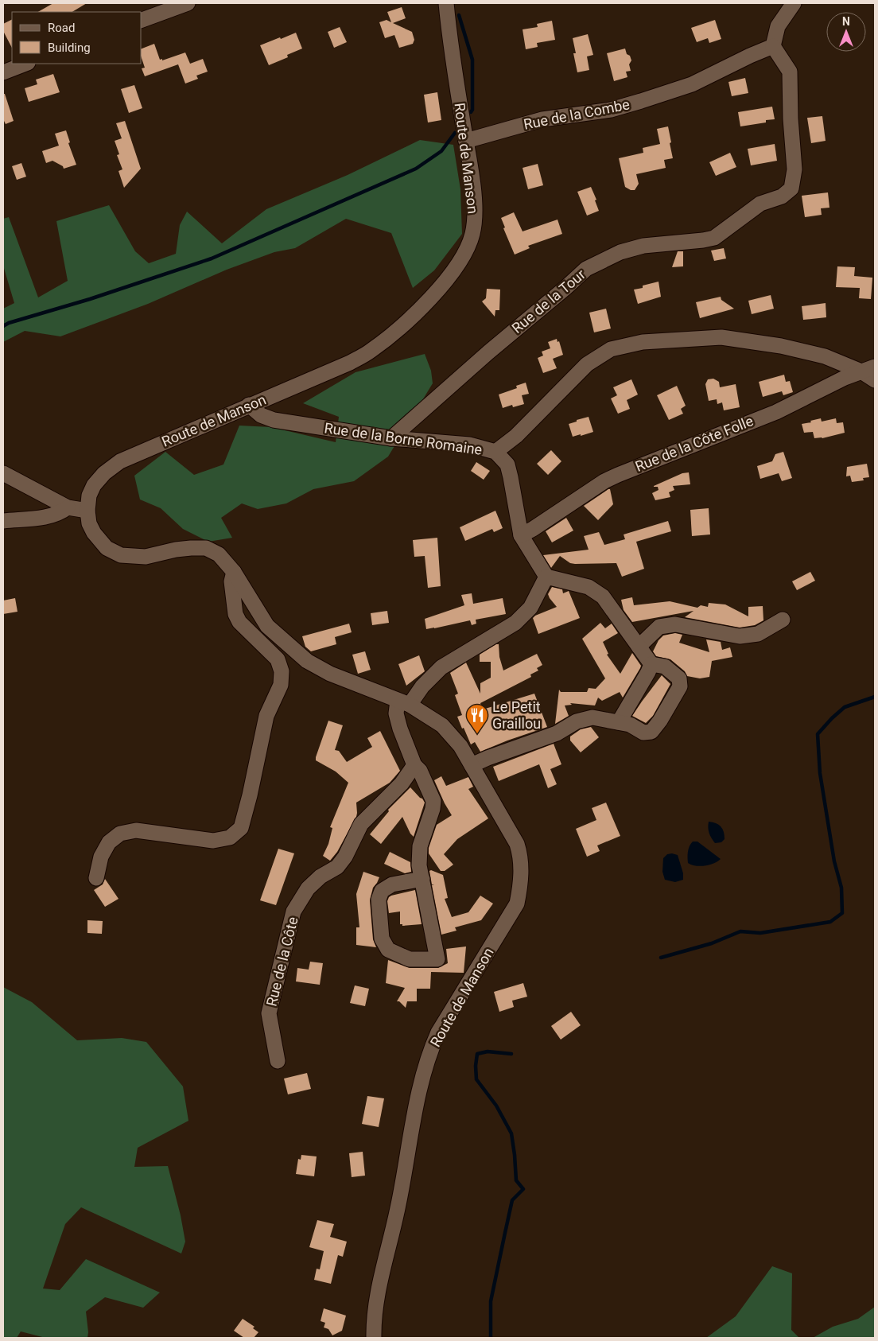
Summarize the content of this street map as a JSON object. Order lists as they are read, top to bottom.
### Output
{
  "streets": {
    "street": [
      "Rue de la Combe",
      "Route de Manson",
      "Rue de la Tour",
      "Rue de la Borne Romaine",
      "Rue de la Côte Folle",
      "Rue de la Côte"
    ]
  },
  "crossings": [
    ["Rue de la Combe", "Route de Manson"],
    ["Rue de la Combe", "Rue de la Tour"],
    ["Route de Manson", "Rue de la Borne Romaine"],
    ["Rue de la Tour", "Rue de la Borne Romaine"],
    ["Rue de la Borne Romaine", "Rue de la Côte Folle"]
  ],
  "places": {
    "restaurant": ["Le Petit Graillou"]
  },
  "legend": ["Road", "Building"],
  "north": "top"
}
